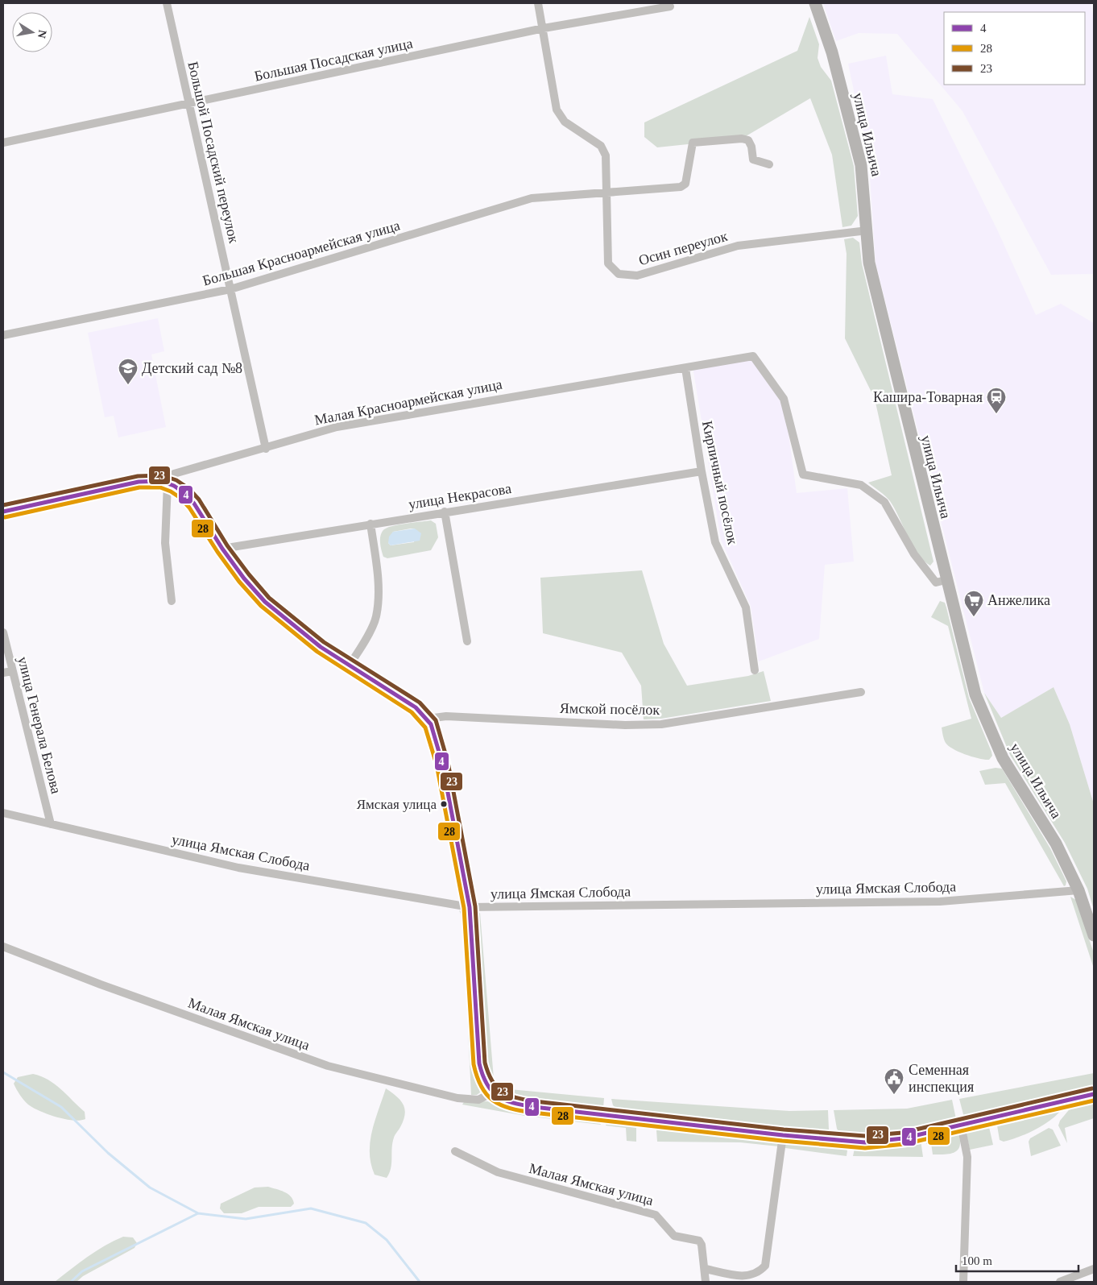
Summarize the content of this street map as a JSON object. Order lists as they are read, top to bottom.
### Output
{
  "streets": {
    "main road": ["улица Ильича", "Малая Красноармейская улица"],
    "street": [
      "Большая Посадская улица",
      "Большой Посадский переулок",
      "Осин переулок",
      "Большая Красноармейская улица",
      "Кирпичный посёлок",
      "улица Некрасова",
      "Ямской посёлок",
      "улица Генерала Белова",
      "улица Ямская Слобода",
      "Малая Ямская улица"
    ]
  },
  "crossings": [
    ["Большая Посадская улица", "Большой Посадский переулок"],
    ["Большая Посадская улица", "Осин переулок"],
    ["улица Ильича", "Осин переулок"],
    ["улица Ильича", "Малая Красноармейская улица"],
    ["улица Ильича", "улица Ямская Слобода"],
    ["Большой Посадский переулок", "Большая Красноармейская улица"],
    ["Большой Посадский переулок", "Малая Красноармейская улица"],
    ["Осин переулок", "Большая Красноармейская улица"],
    ["Малая Красноармейская улица", "Кирпичный посёлок"],
    ["Кирпичный посёлок", "улица Некрасова"],
    ["улица Генерала Белова", "улица Ямская Слобода"]
  ],
  "places": {
    "school or university": ["Детский сад №8"],
    "station": ["Кашира-Товарная"],
    "supermarket": ["Анжелика"],
    "other": ["Ямская улица"],
    "public building": ["Семенная инспекция"]
  },
  "lines": ["transit line 23", "transit line 4", "transit line 28"],
  "legend": ["4", "28", "23"],
  "scale_bar": "100 m",
  "north": "right"
}
